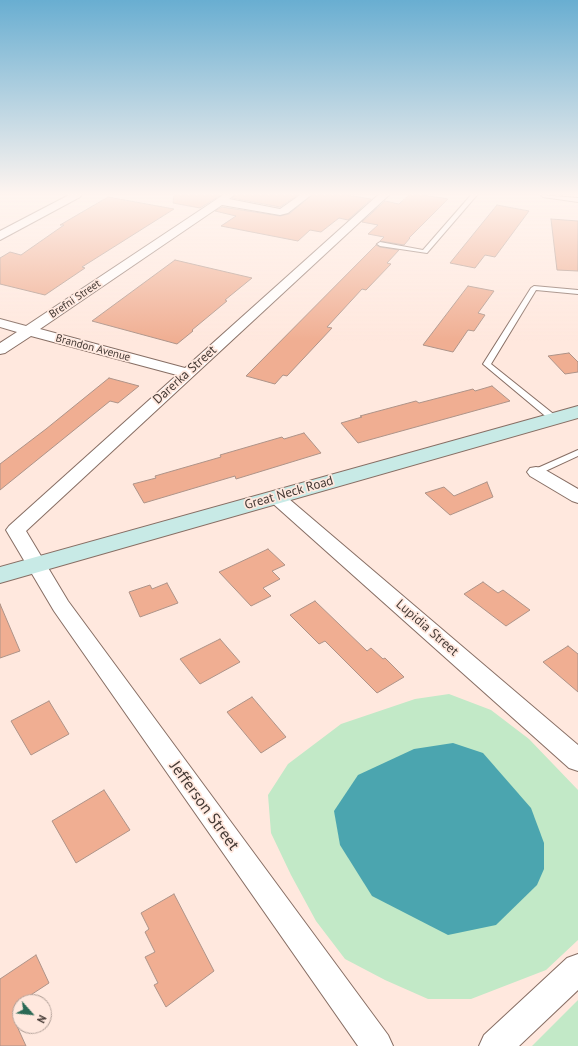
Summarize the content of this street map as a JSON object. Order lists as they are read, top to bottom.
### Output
{
  "streets": {
    "main road": ["Great Neck Road"],
    "street": [
      "Brefni Street",
      "Brandon Avenue",
      "Darerka Street",
      "Lupidia Street",
      "Jefferson Street"
    ]
  },
  "crossings": [
    ["Brefni Street", "Brandon Avenue"],
    ["Brandon Avenue", "Darerka Street"],
    ["Darerka Street", "Great Neck Road"],
    ["Darerka Street", "Jefferson Street"],
    ["Great Neck Road", "Lupidia Street"],
    ["Great Neck Road", "Jefferson Street"]
  ],
  "north": "bottom right"
}
